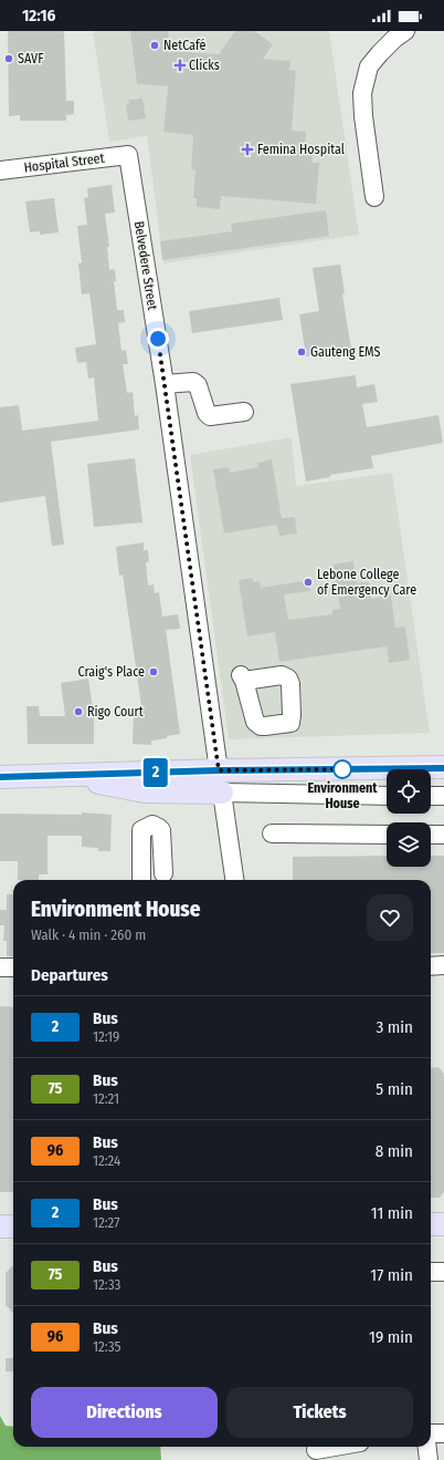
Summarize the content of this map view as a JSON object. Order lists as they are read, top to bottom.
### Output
{
  "streets": {
    "street": ["Hospital Street", "Belvedere Street"]
  },
  "crossings": [
    ["Hospital Street", "Belvedere Street"]
  ],
  "places": {
    "other": [
      "NetCafé",
      "SAVF",
      "Gauteng EMS",
      "Lebone College of Emergency Care",
      "Craig's Place",
      "Rigo Court",
      "Environment House"
    ],
    "health": ["Clicks", "Femina Hospital"]
  },
  "lines": ["bus line 2"],
  "page": {
    "status": "12:16",
    "on_map": "2",
    "heading": [
      ["Environment House", "Walk · 4 min · 260 m"],
      "Departures"
    ],
    "list": [
      {
        "mark": "2",
        "name": "Bus",
        "note": "12:19",
        "value": "3 min"
      },
      {
        "mark": "75",
        "name": "Bus",
        "note": "12:21",
        "value": "5 min"
      },
      {
        "mark": "96",
        "name": "Bus",
        "note": "12:24",
        "value": "8 min"
      },
      {
        "mark": "2",
        "name": "Bus",
        "note": "12:27",
        "value": "11 min"
      },
      {
        "mark": "75",
        "name": "Bus",
        "note": "12:33",
        "value": "17 min"
      },
      {
        "mark": "96",
        "name": "Bus",
        "note": "12:35",
        "value": "19 min"
      }
    ],
    "buttons": ["Directions", "Tickets"]
  }
}
